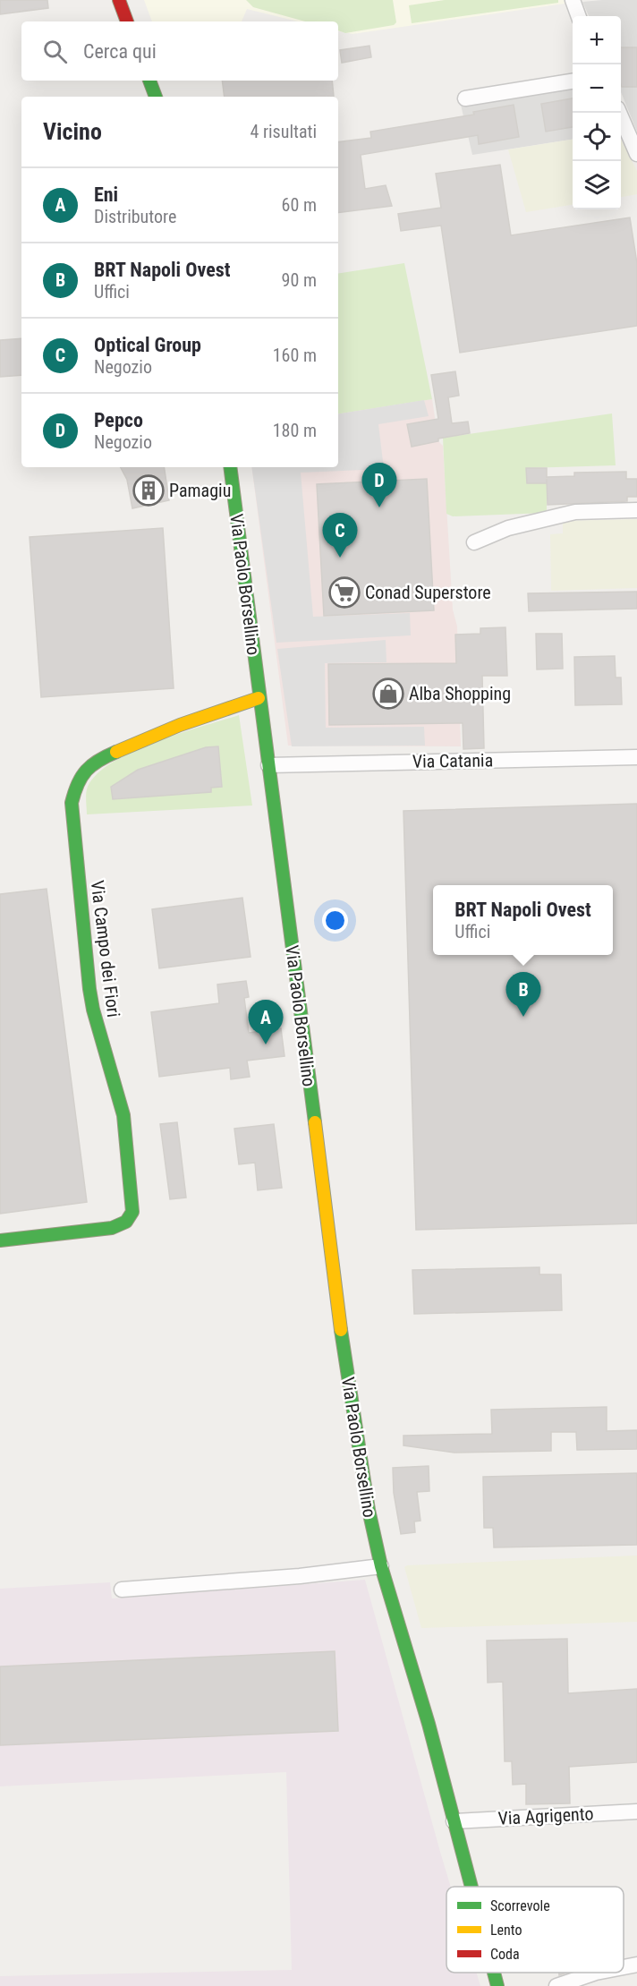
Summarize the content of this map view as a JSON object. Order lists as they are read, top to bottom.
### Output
{
  "streets": {
    "main road": ["Via Paolo Borsellino", "Via Campo dei Fiori"],
    "street": ["Via Catania", "Via Agrigento"]
  },
  "crossings": [
    ["Via Paolo Borsellino", "Via Catania"],
    ["Via Paolo Borsellino", "Via Campo dei Fiori"],
    ["Via Paolo Borsellino", "Via Agrigento"]
  ],
  "places": {
    "building": ["Pamagiu"],
    "supermarket": ["Conad Superstore"],
    "shop": ["Alba Shopping"]
  },
  "legend": ["Scorrevole", "Lento", "Coda"],
  "page": {
    "map_buttons": ["+", "−"],
    "search": "Cerca qui",
    "heading": ["Vicino", "4 risultati"],
    "list": [
      {
        "mark": "A",
        "name": "Eni",
        "note": "Distributore",
        "value": "60 m"
      },
      {
        "mark": "B",
        "name": "BRT Napoli Ovest",
        "note": "Uffici",
        "value": "90 m"
      },
      {
        "mark": "C",
        "name": "Optical Group",
        "note": "Negozio",
        "value": "160 m"
      },
      {
        "mark": "D",
        "name": "Pepco",
        "note": "Negozio",
        "value": "180 m"
      }
    ],
    "pins": [
      "D",
      "C",
      "B",
      "A"
    ],
    "popup": ["BRT Napoli Ovest", "Uffici"]
  }
}
